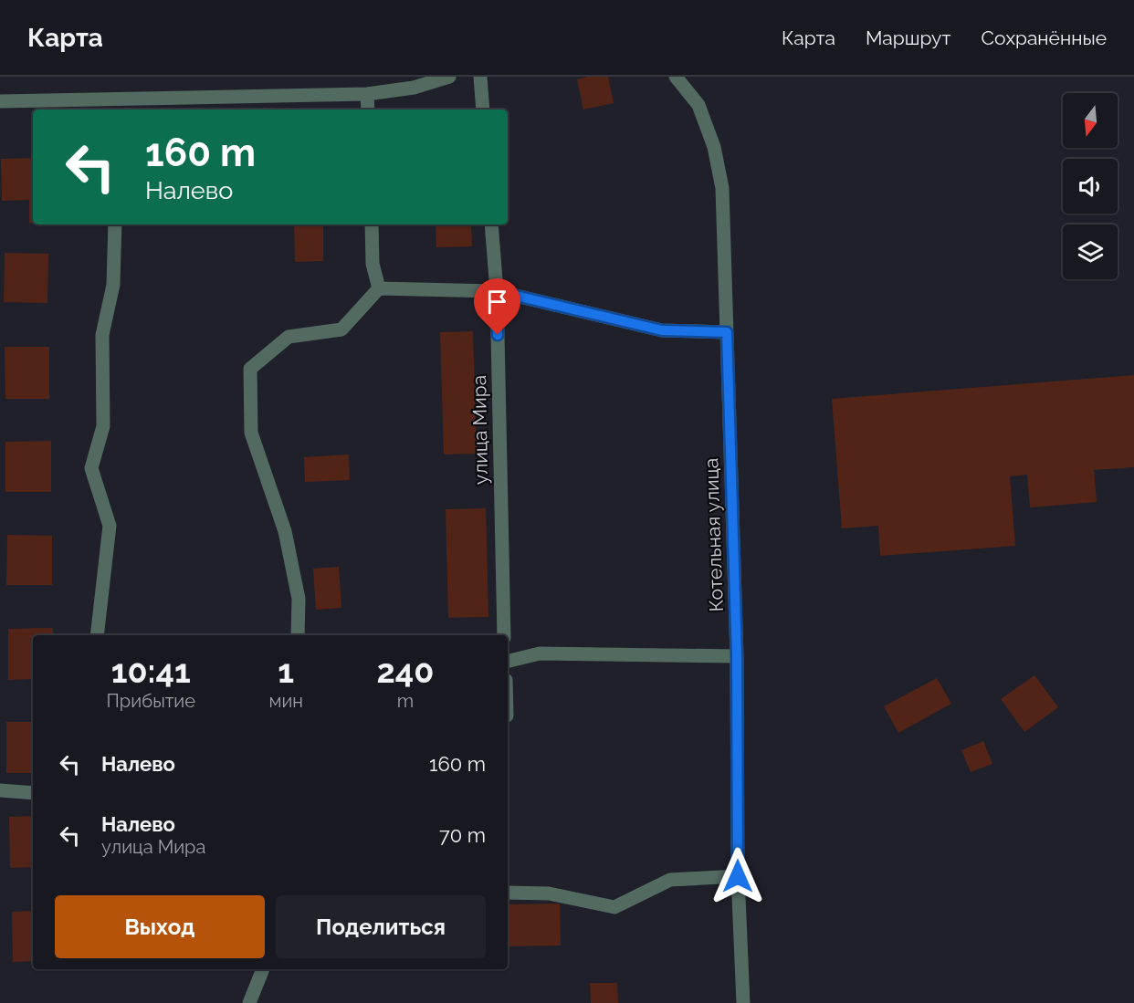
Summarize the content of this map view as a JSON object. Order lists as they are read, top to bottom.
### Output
{
  "streets": {
    "street": ["улица Мира", "Котельная улица"]
  },
  "north": "bottom",
  "page": {
    "header": "Карта",
    "nav": ["Карта", "Маршрут", "Сохранённые"],
    "turn": ["160 m", "Налево"],
    "eta": [
      "10:41",
      "Прибытие",
      "1",
      "мин",
      "240",
      "m"
    ],
    "list": [
      {
        "name": "Налево",
        "value": "160 m"
      },
      {
        "name": "Налево",
        "note": "улица Мира",
        "value": "70 m"
      }
    ],
    "buttons": ["Выход", "Поделиться"]
  }
}
